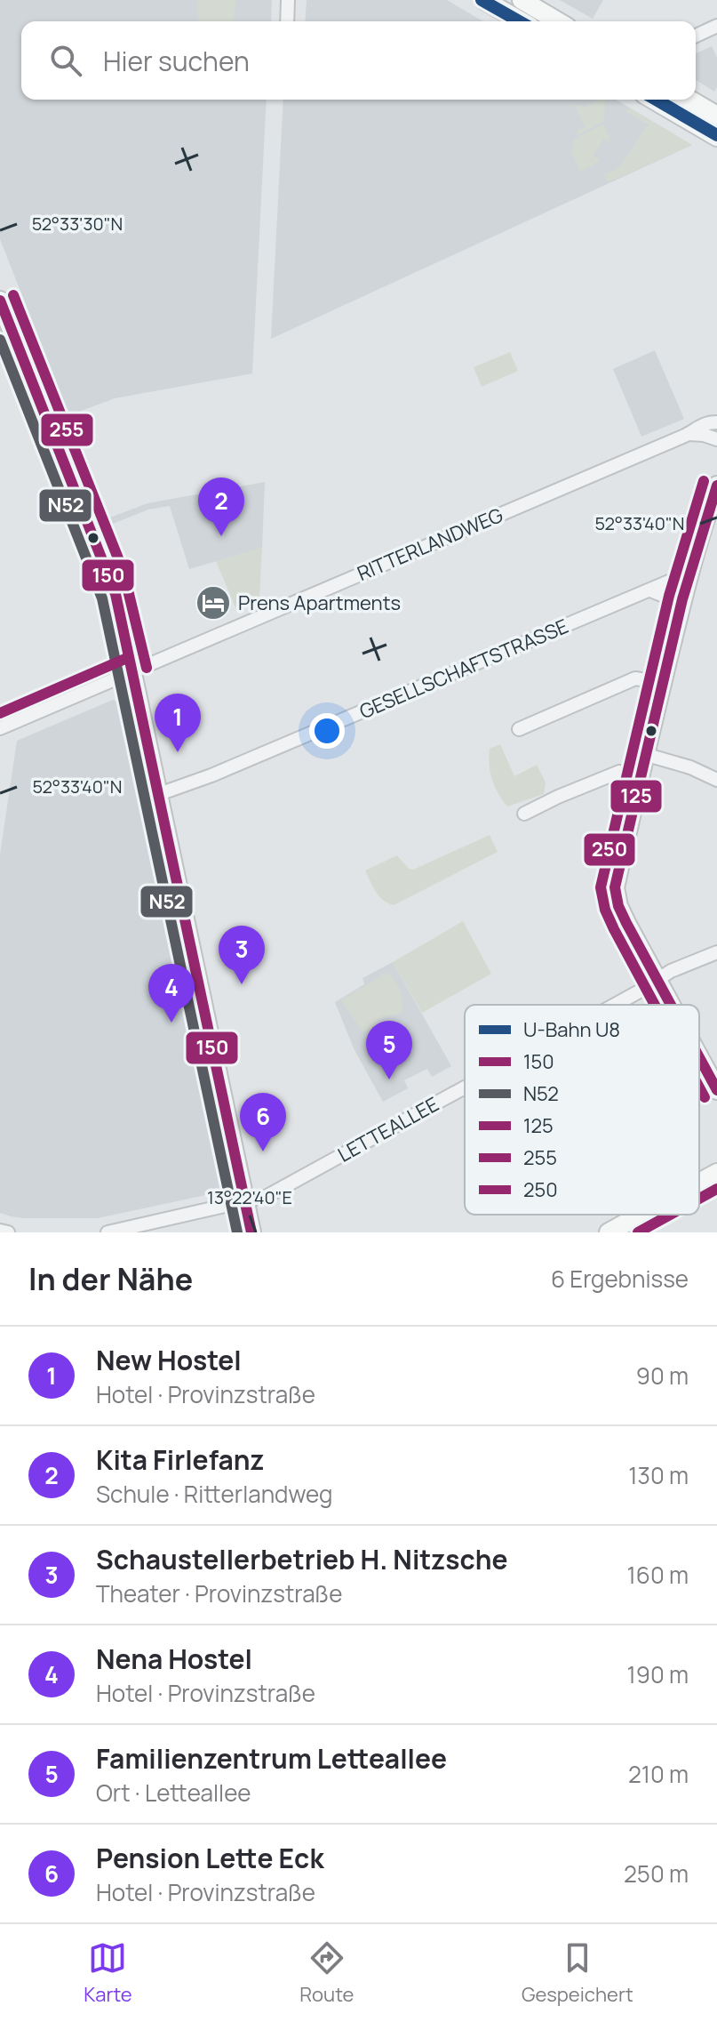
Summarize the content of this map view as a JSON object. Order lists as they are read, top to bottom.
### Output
{
  "streets": {
    "street": ["RITTERLANDWEG", "GESELLSCHAFTSTRASSE", "LETTEALLEE"]
  },
  "places": {
    "hotel": ["Prens Apartments"]
  },
  "lines": [
    "metro line U8",
    "transit line 125",
    "transit line 255",
    "transit line 150",
    "transit line N52",
    "transit line 250"
  ],
  "legend": [
    "U-Bahn U8",
    "150",
    "N52",
    "125",
    "255",
    "250"
  ],
  "page": {
    "search": "Hier suchen",
    "pins": [
      "2",
      "1",
      "3",
      "4",
      "5",
      "6"
    ],
    "heading": ["In der Nähe", "6 Ergebnisse"],
    "list": [
      {
        "mark": "1",
        "name": "New Hostel",
        "note": "Hotel · Provinzstraße",
        "value": "90 m"
      },
      {
        "mark": "2",
        "name": "Kita Firlefanz",
        "note": "Schule · Ritterlandweg",
        "value": "130 m"
      },
      {
        "mark": "3",
        "name": "Schaustellerbetrieb H. Nitzsche",
        "note": "Theater · Provinzstraße",
        "value": "160 m"
      },
      {
        "mark": "4",
        "name": "Nena Hostel",
        "note": "Hotel · Provinzstraße",
        "value": "190 m"
      },
      {
        "mark": "5",
        "name": "Familienzentrum Letteallee",
        "note": "Ort · Letteallee",
        "value": "210 m"
      },
      {
        "mark": "6",
        "name": "Pension Lette Eck",
        "note": "Hotel · Provinzstraße",
        "value": "250 m"
      }
    ],
    "nav": ["Karte", "Route", "Gespeichert"]
  },
  "coordinates": ["52°33'30\"N", "52°33'40\"N", "13°22'40\"E"]
}
